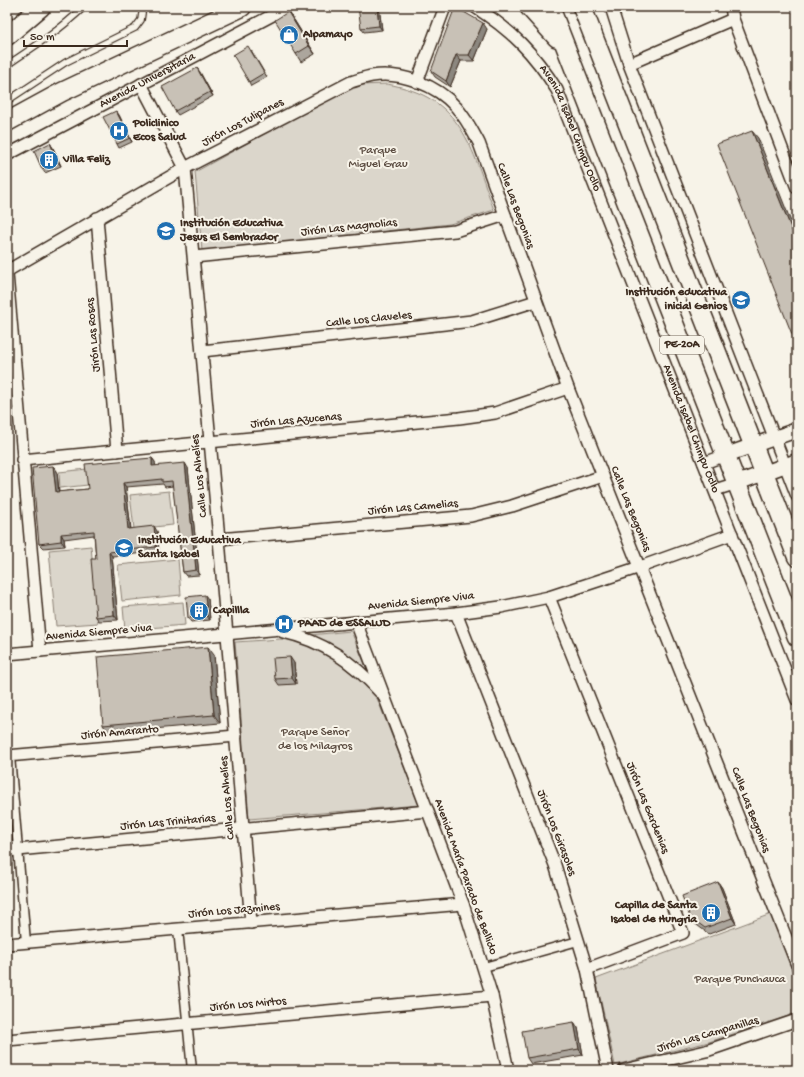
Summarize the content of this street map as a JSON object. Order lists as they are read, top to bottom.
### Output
{
  "streets": {
    "main road": ["Avenida Universitaria", "Avenida Isabel Chimpu Ocllo", "PE-20A"],
    "street": [
      "Jirón Los Tulipanes",
      "Calle Las Begonias",
      "Jirón Las Magnolias",
      "Calle Los Claveles",
      "Jirón Las Rosas",
      "Jirón Las Azucenas",
      "Calle Los Alhelíes",
      "Jirón Las Camelias",
      "Avenida Siempre Viva",
      "Jirón Amaranto",
      "Jirón Las Gardenias",
      "Jirón Las Trinitarias",
      "Jirón Los Girasoles",
      "Avenida María Parado de Bellido",
      "Jirón Los Jazmines",
      "Jirón Los Mirtos",
      "Jirón Las Campanillas"
    ]
  },
  "crossings": [
    ["Avenida Universitaria", "Calle Los Alhelíes"],
    ["Jirón Los Tulipanes", "Calle Las Begonias"],
    ["Jirón Los Tulipanes", "Jirón Las Rosas"],
    ["Jirón Los Tulipanes", "Calle Los Alhelíes"],
    ["Avenida Isabel Chimpu Ocllo", "Avenida Siempre Viva"],
    ["Calle Las Begonias", "Jirón Las Magnolias"],
    ["Calle Las Begonias", "Calle Los Claveles"],
    ["Calle Las Begonias", "Jirón Las Azucenas"],
    ["Calle Las Begonias", "Jirón Las Camelias"],
    ["Calle Las Begonias", "Avenida Siempre Viva"],
    ["Jirón Las Magnolias", "Calle Los Alhelíes"],
    ["Calle Los Claveles", "Calle Los Alhelíes"],
    ["Jirón Las Rosas", "Jirón Las Azucenas"],
    ["Jirón Las Azucenas", "Calle Los Alhelíes"],
    ["Calle Los Alhelíes", "Jirón Las Camelias"],
    ["Calle Los Alhelíes", "Avenida Siempre Viva"],
    ["Calle Los Alhelíes", "Jirón Amaranto"],
    ["Calle Los Alhelíes", "Jirón Las Trinitarias"],
    ["Calle Los Alhelíes", "Jirón Los Jazmines"],
    ["Avenida Siempre Viva", "Jirón Las Gardenias"],
    ["Avenida Siempre Viva", "Jirón Los Girasoles"],
    ["Avenida Siempre Viva", "Avenida María Parado de Bellido"],
    ["Jirón Las Gardenias", "Jirón Los Girasoles"],
    ["Jirón Las Trinitarias", "Avenida María Parado de Bellido"],
    ["Avenida María Parado de Bellido", "Jirón Los Jazmines"],
    ["Avenida María Parado de Bellido", "Jirón Los Mirtos"]
  ],
  "parks": ["Parque Miguel Grau", "Parque Señor de los Milagros", "Parque Punchauca"],
  "places": {
    "shop": ["Alpamayo"],
    "hospital": ["Policlinico Ecos Salud", "PAAD de ESSALUD"],
    "building": ["Villa Feliz", "Capillla", "Capilla de Santa Isabel de Hungria"],
    "school or university": ["Institución Educativa Jesus El Sembrador", "Institución educativa inicial Genios", "Institución Educativa Santa Isabel"]
  },
  "scale_bar": "50 m"
}
